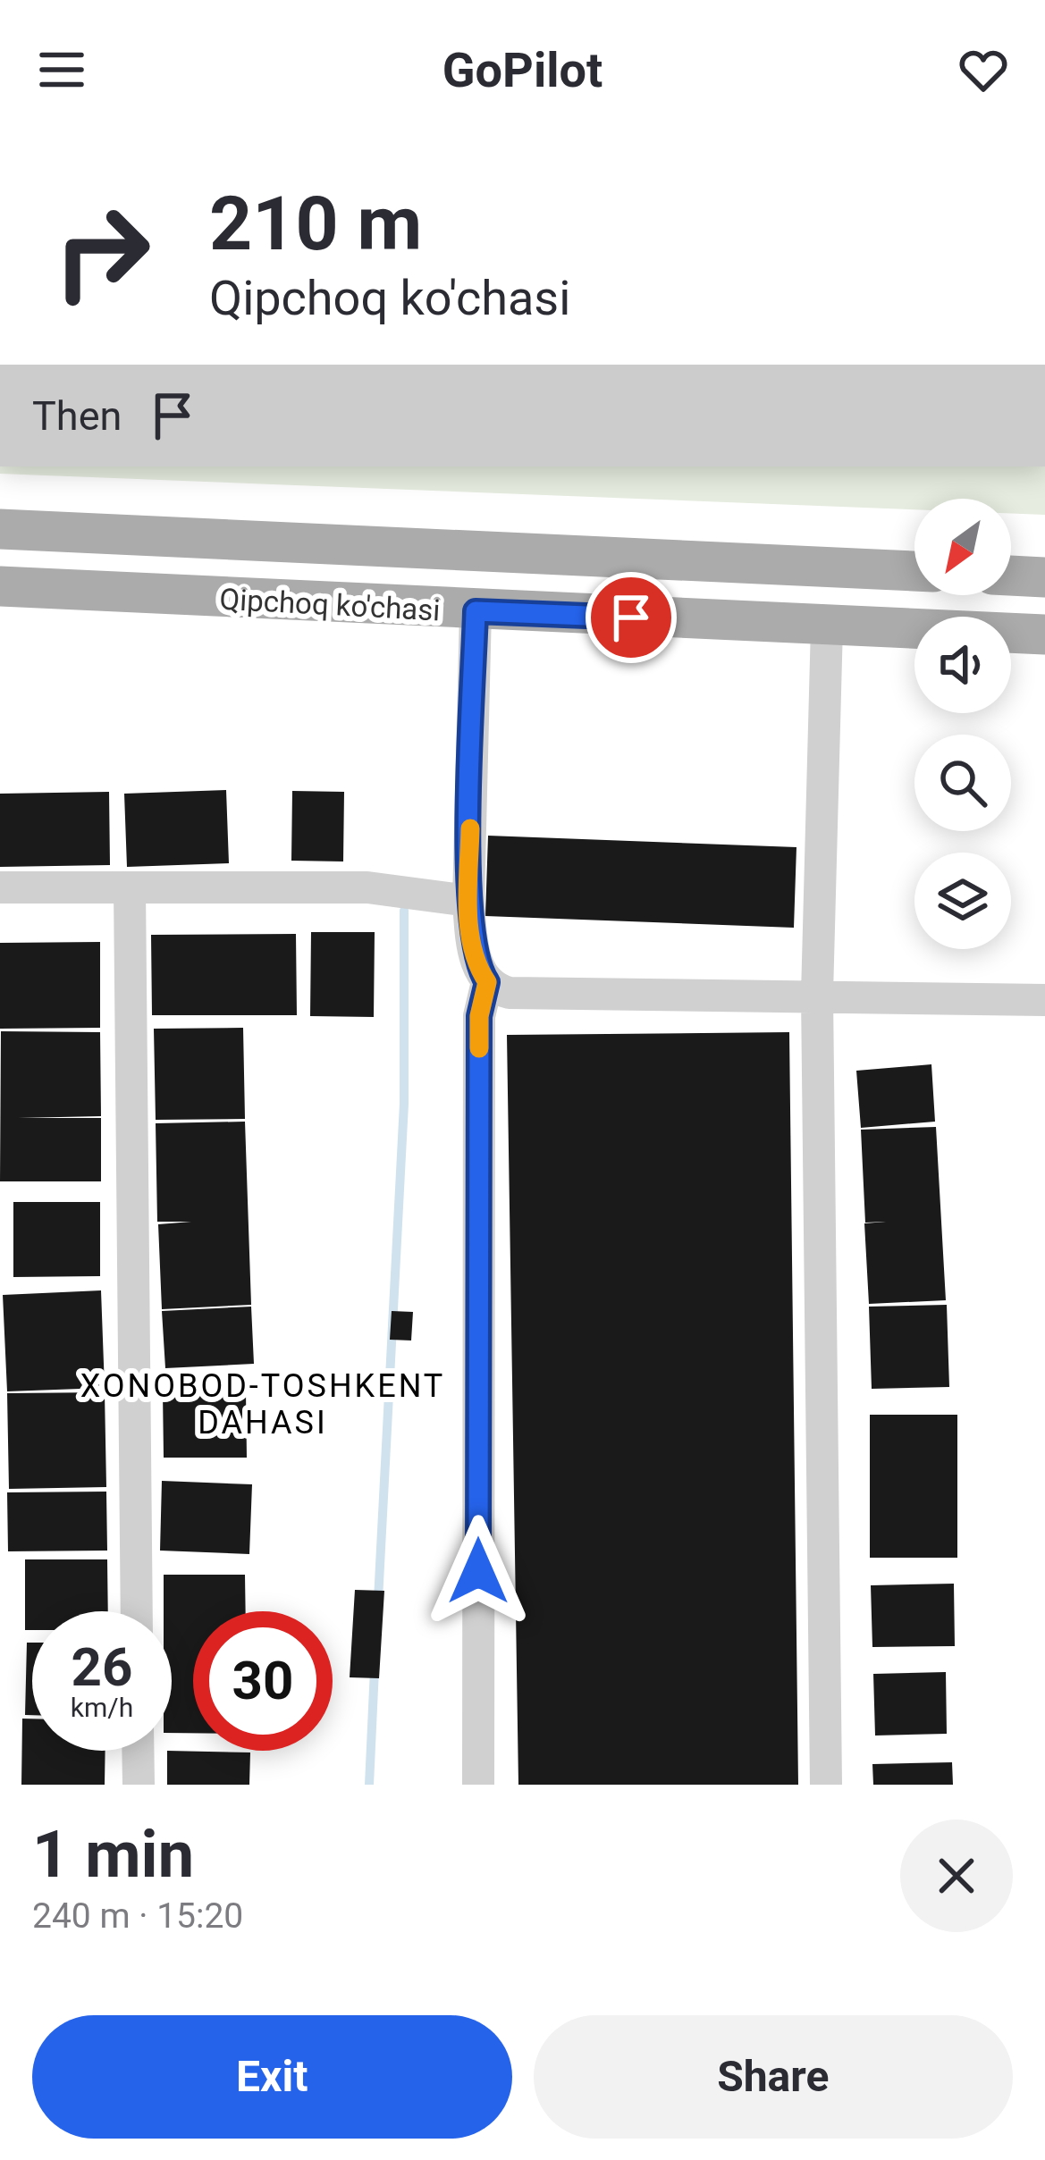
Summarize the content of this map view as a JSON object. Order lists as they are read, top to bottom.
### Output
{
  "streets": {
    "main road": ["Qipchoq ko'chasi"]
  },
  "districts": ["XONOBOD-TOSHKENT DAHASI"],
  "north": "bottom left",
  "page": {
    "header": "GoPilot",
    "turn": ["210 m", "Qipchoq ko'chasi"],
    "then": "Then",
    "speed": "26 km/h",
    "limit": "30",
    "heading": ["1 min", "240 m · 15:20"],
    "buttons": ["Exit", "Share"]
  }
}
